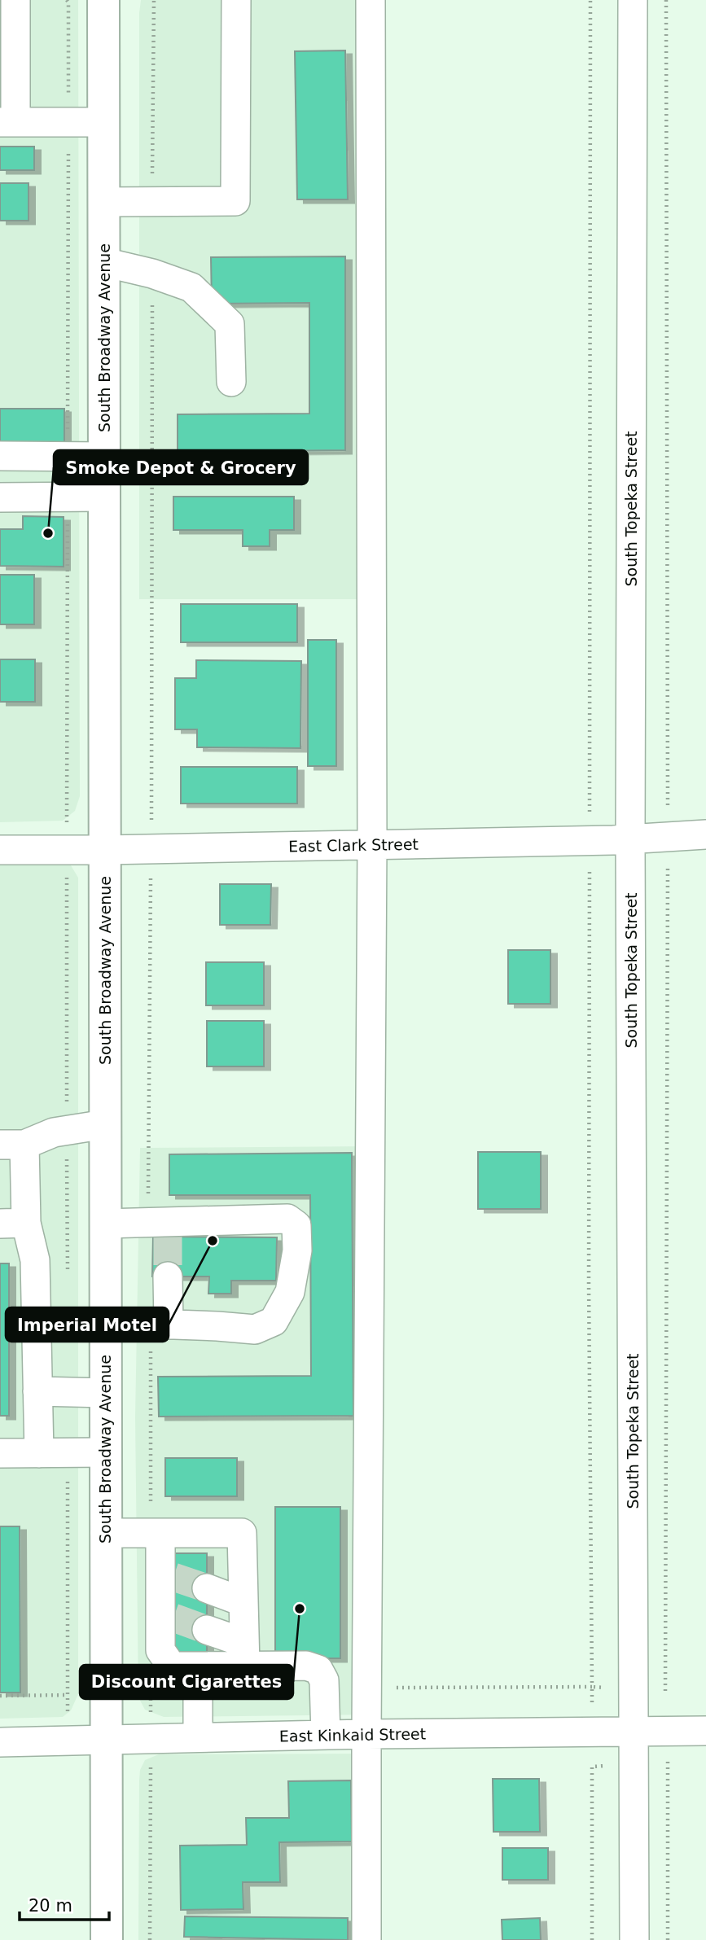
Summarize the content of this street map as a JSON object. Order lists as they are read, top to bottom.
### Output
{
  "streets": {
    "main road": ["South Broadway Avenue"],
    "street": ["South Topeka Street", "East Clark Street", "East Kinkaid Street"]
  },
  "crossings": [
    ["South Broadway Avenue", "East Clark Street"],
    ["South Broadway Avenue", "East Kinkaid Street"],
    ["South Topeka Street", "East Clark Street"],
    ["South Topeka Street", "East Kinkaid Street"]
  ],
  "places": ["Smoke Depot & Grocery", "Imperial Motel", "Discount Cigarettes"],
  "scale_bar": "20 m"
}
